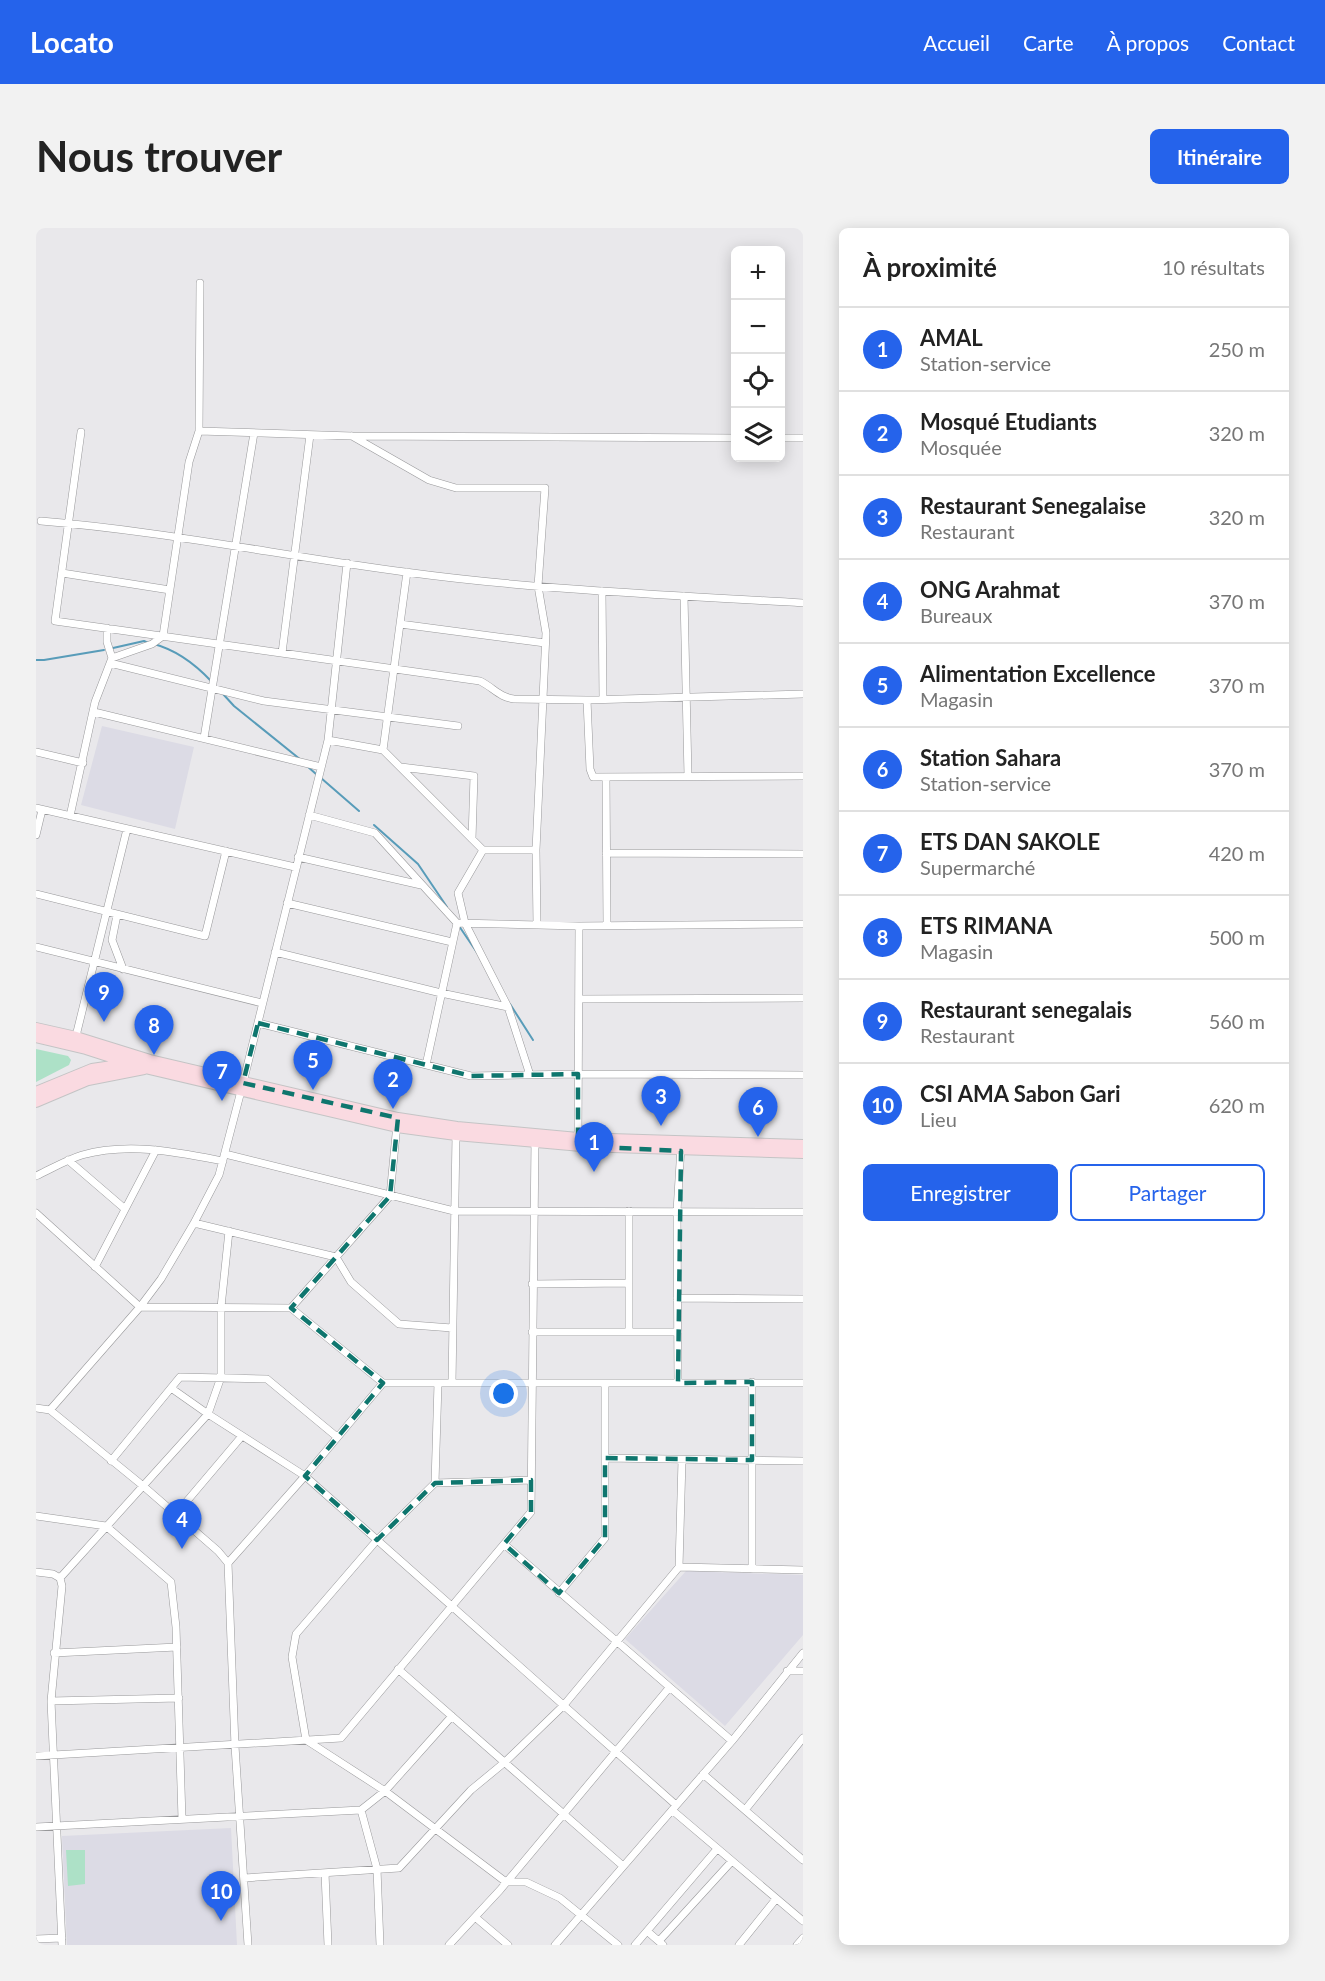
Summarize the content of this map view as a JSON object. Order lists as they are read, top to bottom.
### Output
{
  "page": {
    "header": "Locato",
    "nav": [
      "Accueil",
      "Carte",
      "À propos",
      "Contact"
    ],
    "buttons": [
      "Itinéraire",
      ["Enregistrer", "Partager"]
    ],
    "title": "Nous trouver",
    "heading": ["À proximité", "10 résultats"],
    "map_buttons": ["+", "−"],
    "list": [
      {
        "mark": "1",
        "name": "AMAL",
        "note": "Station-service",
        "value": "250 m"
      },
      {
        "mark": "2",
        "name": "Mosqué Etudiants",
        "note": "Mosquée",
        "value": "320 m"
      },
      {
        "mark": "3",
        "name": "Restaurant Senegalaise",
        "note": "Restaurant",
        "value": "320 m"
      },
      {
        "mark": "4",
        "name": "ONG Arahmat",
        "note": "Bureaux",
        "value": "370 m"
      },
      {
        "mark": "5",
        "name": "Alimentation Excellence",
        "note": "Magasin",
        "value": "370 m"
      },
      {
        "mark": "6",
        "name": "Station Sahara",
        "note": "Station-service",
        "value": "370 m"
      },
      {
        "mark": "7",
        "name": "ETS DAN SAKOLE",
        "note": "Supermarché",
        "value": "420 m"
      },
      {
        "mark": "8",
        "name": "ETS RIMANA",
        "note": "Magasin",
        "value": "500 m"
      },
      {
        "mark": "9",
        "name": "Restaurant senegalais",
        "note": "Restaurant",
        "value": "560 m"
      },
      {
        "mark": "10",
        "name": "CSI AMA Sabon Gari",
        "note": "Lieu",
        "value": "620 m"
      }
    ],
    "pins": [
      "9",
      "8",
      "5",
      "7",
      "2",
      "3",
      "6",
      "1",
      "4",
      "10"
    ]
  }
}
